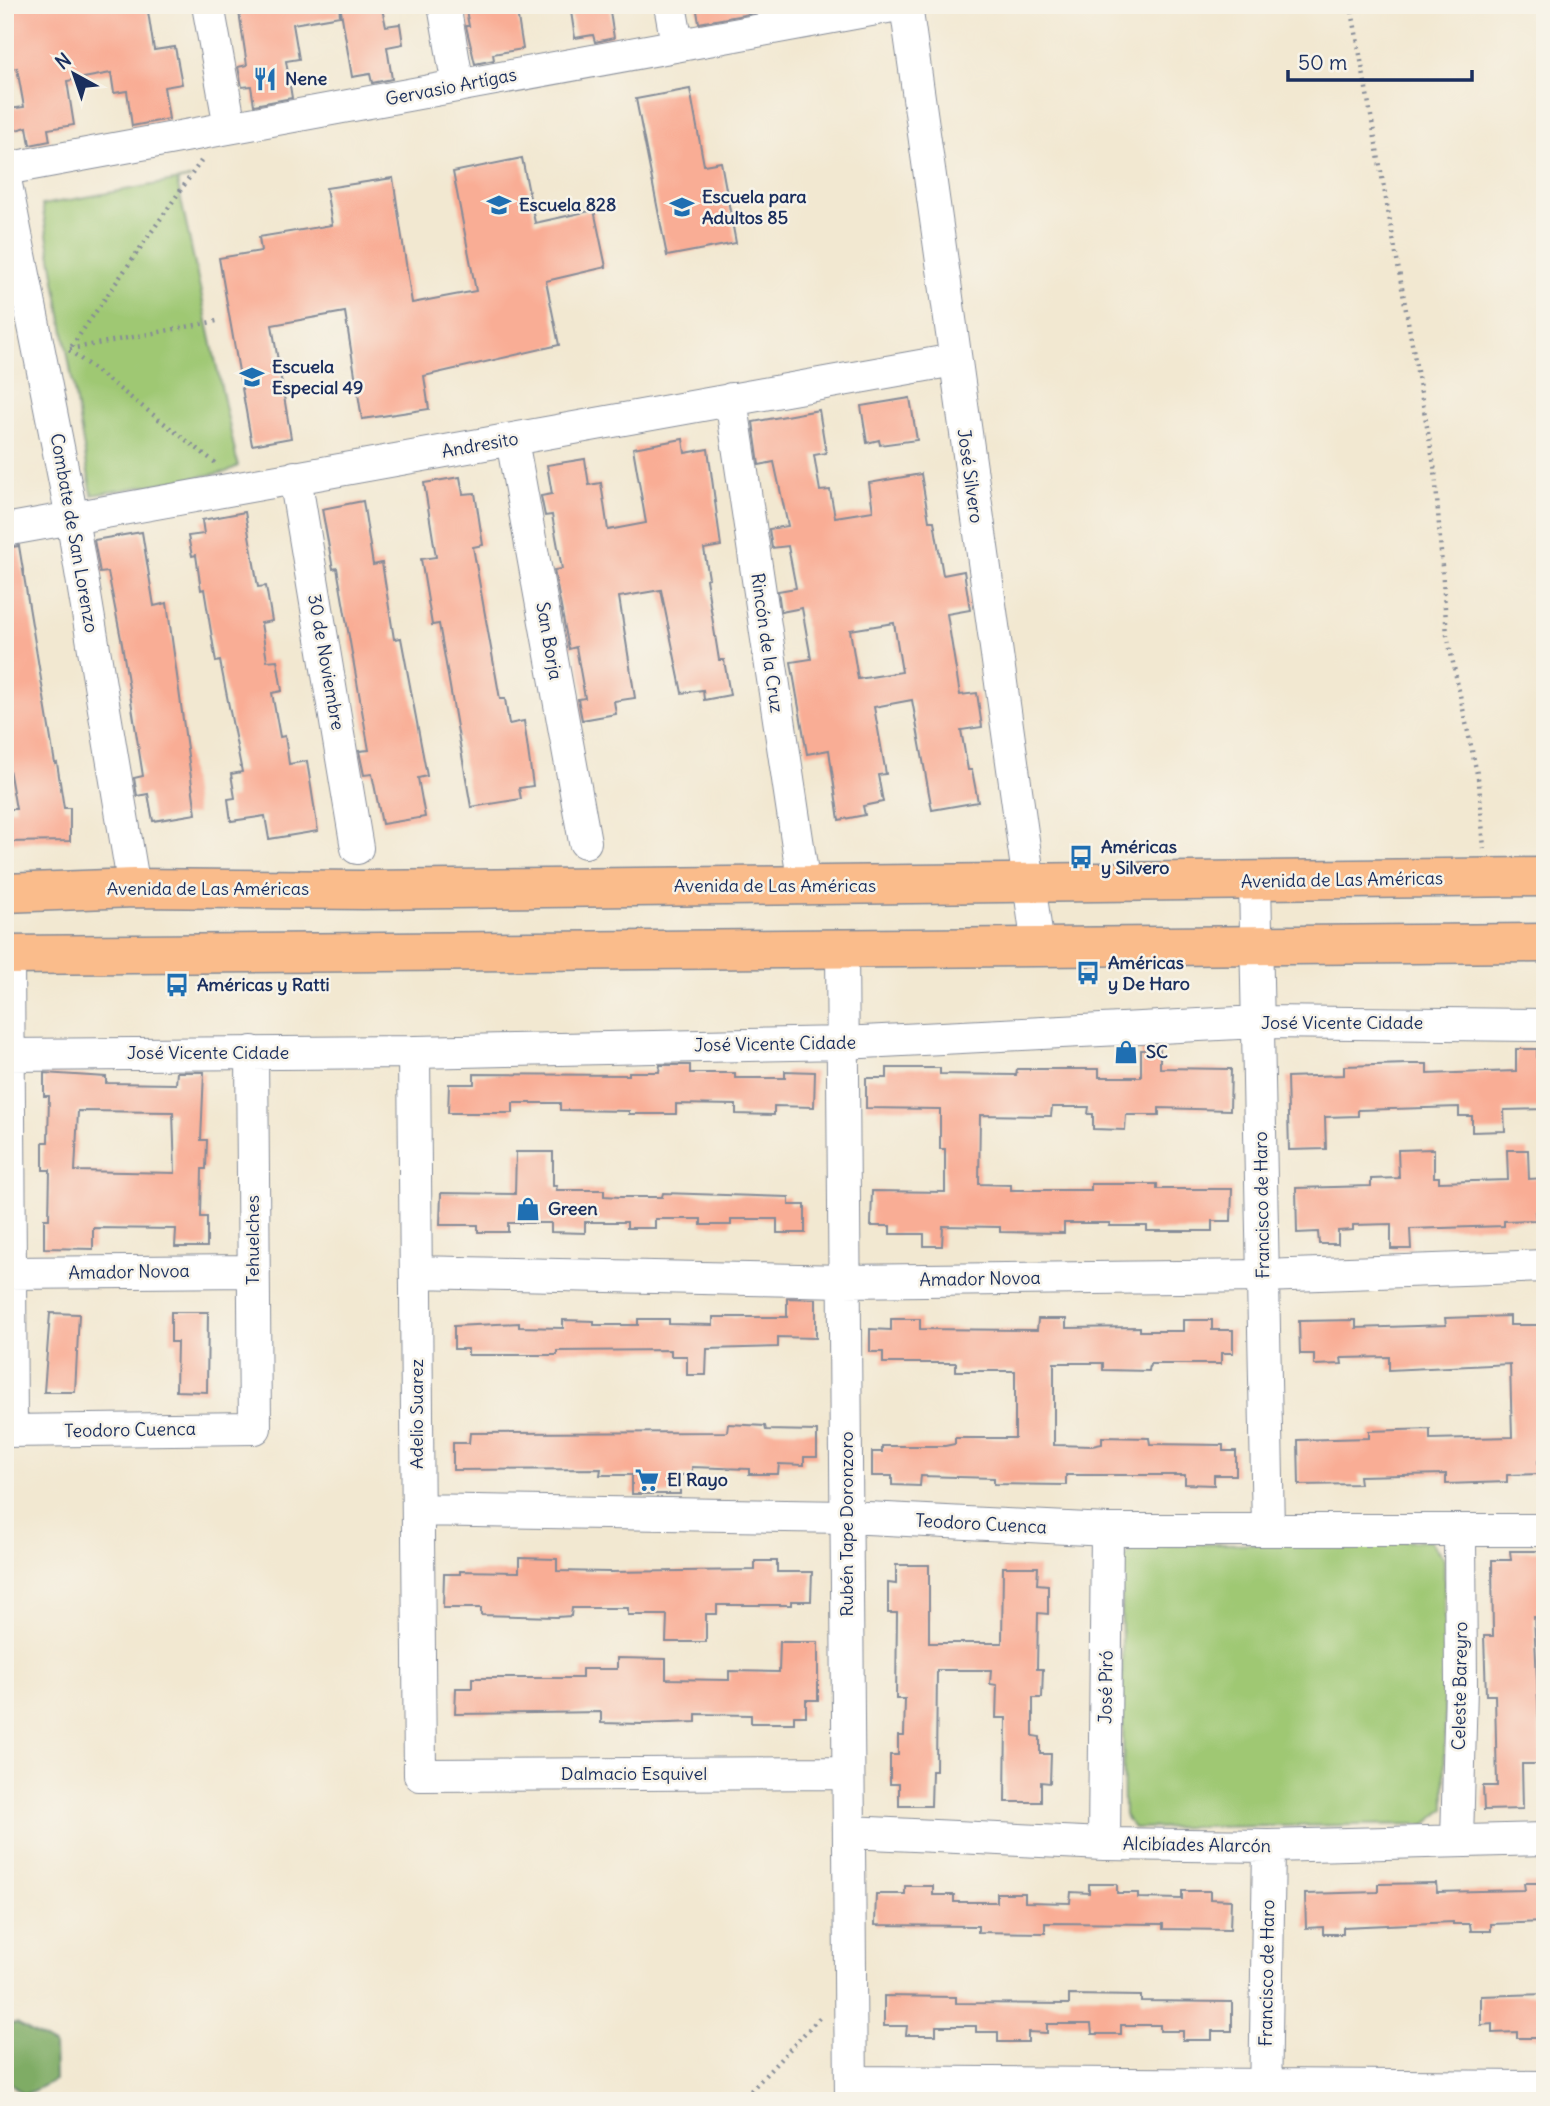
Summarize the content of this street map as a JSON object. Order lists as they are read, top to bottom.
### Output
{
  "streets": {
    "main road": ["Avenida de Las Américas"],
    "street": [
      "Gervasio Artígas",
      "Andresito",
      "José Silvero",
      "Combate de San Lorenzo",
      "San Borja",
      "Rincón de la Cruz",
      "30 de Noviembre",
      "José Vicente Cidade",
      "Francisco de Haro",
      "Tehuelches",
      "Amador Novoa",
      "Adelio Suarez",
      "Teodoro Cuenca",
      "Rubén Tape Doronzoro",
      "Celeste Bareyro",
      "José Piró",
      "Dalmacio Esquivel",
      "Alcibíades Alarcón"
    ]
  },
  "crossings": [
    ["Andresito", "José Silvero"],
    ["Andresito", "Combate de San Lorenzo"],
    ["Andresito", "San Borja"],
    ["Andresito", "Rincón de la Cruz"],
    ["Andresito", "30 de Noviembre"],
    ["José Silvero", "Avenida de Las Américas"],
    ["Combate de San Lorenzo", "Avenida de Las Américas"],
    ["Rincón de la Cruz", "Avenida de Las Américas"],
    ["Avenida de Las Américas", "Francisco de Haro"],
    ["José Vicente Cidade", "Francisco de Haro"],
    ["José Vicente Cidade", "Tehuelches"],
    ["José Vicente Cidade", "Adelio Suarez"],
    ["José Vicente Cidade", "Rubén Tape Doronzoro"],
    ["Francisco de Haro", "Amador Novoa"],
    ["Francisco de Haro", "Teodoro Cuenca"],
    ["Francisco de Haro", "Alcibíades Alarcón"],
    ["Tehuelches", "Amador Novoa"],
    ["Tehuelches", "Teodoro Cuenca"],
    ["Amador Novoa", "Adelio Suarez"],
    ["Amador Novoa", "Rubén Tape Doronzoro"],
    ["Adelio Suarez", "Teodoro Cuenca"],
    ["Adelio Suarez", "Dalmacio Esquivel"],
    ["Teodoro Cuenca", "Rubén Tape Doronzoro"],
    ["Teodoro Cuenca", "Celeste Bareyro"],
    ["Teodoro Cuenca", "José Piró"],
    ["Rubén Tape Doronzoro", "Dalmacio Esquivel"],
    ["Rubén Tape Doronzoro", "Alcibíades Alarcón"],
    ["Celeste Bareyro", "Alcibíades Alarcón"],
    ["José Piró", "Alcibíades Alarcón"]
  ],
  "places": {
    "restaurant": ["Nene"],
    "school or university": ["Escuela 828", "Escuela para Adultos 85", "Escuela Especial 49"],
    "bus stop": ["Américas y Silvero", "Américas y De Haro", "Américas y Ratti"],
    "shop": ["SC", "Green"],
    "supermarket": ["El Rayo"]
  },
  "scale_bar": "50 m",
  "north": "top left"
}
